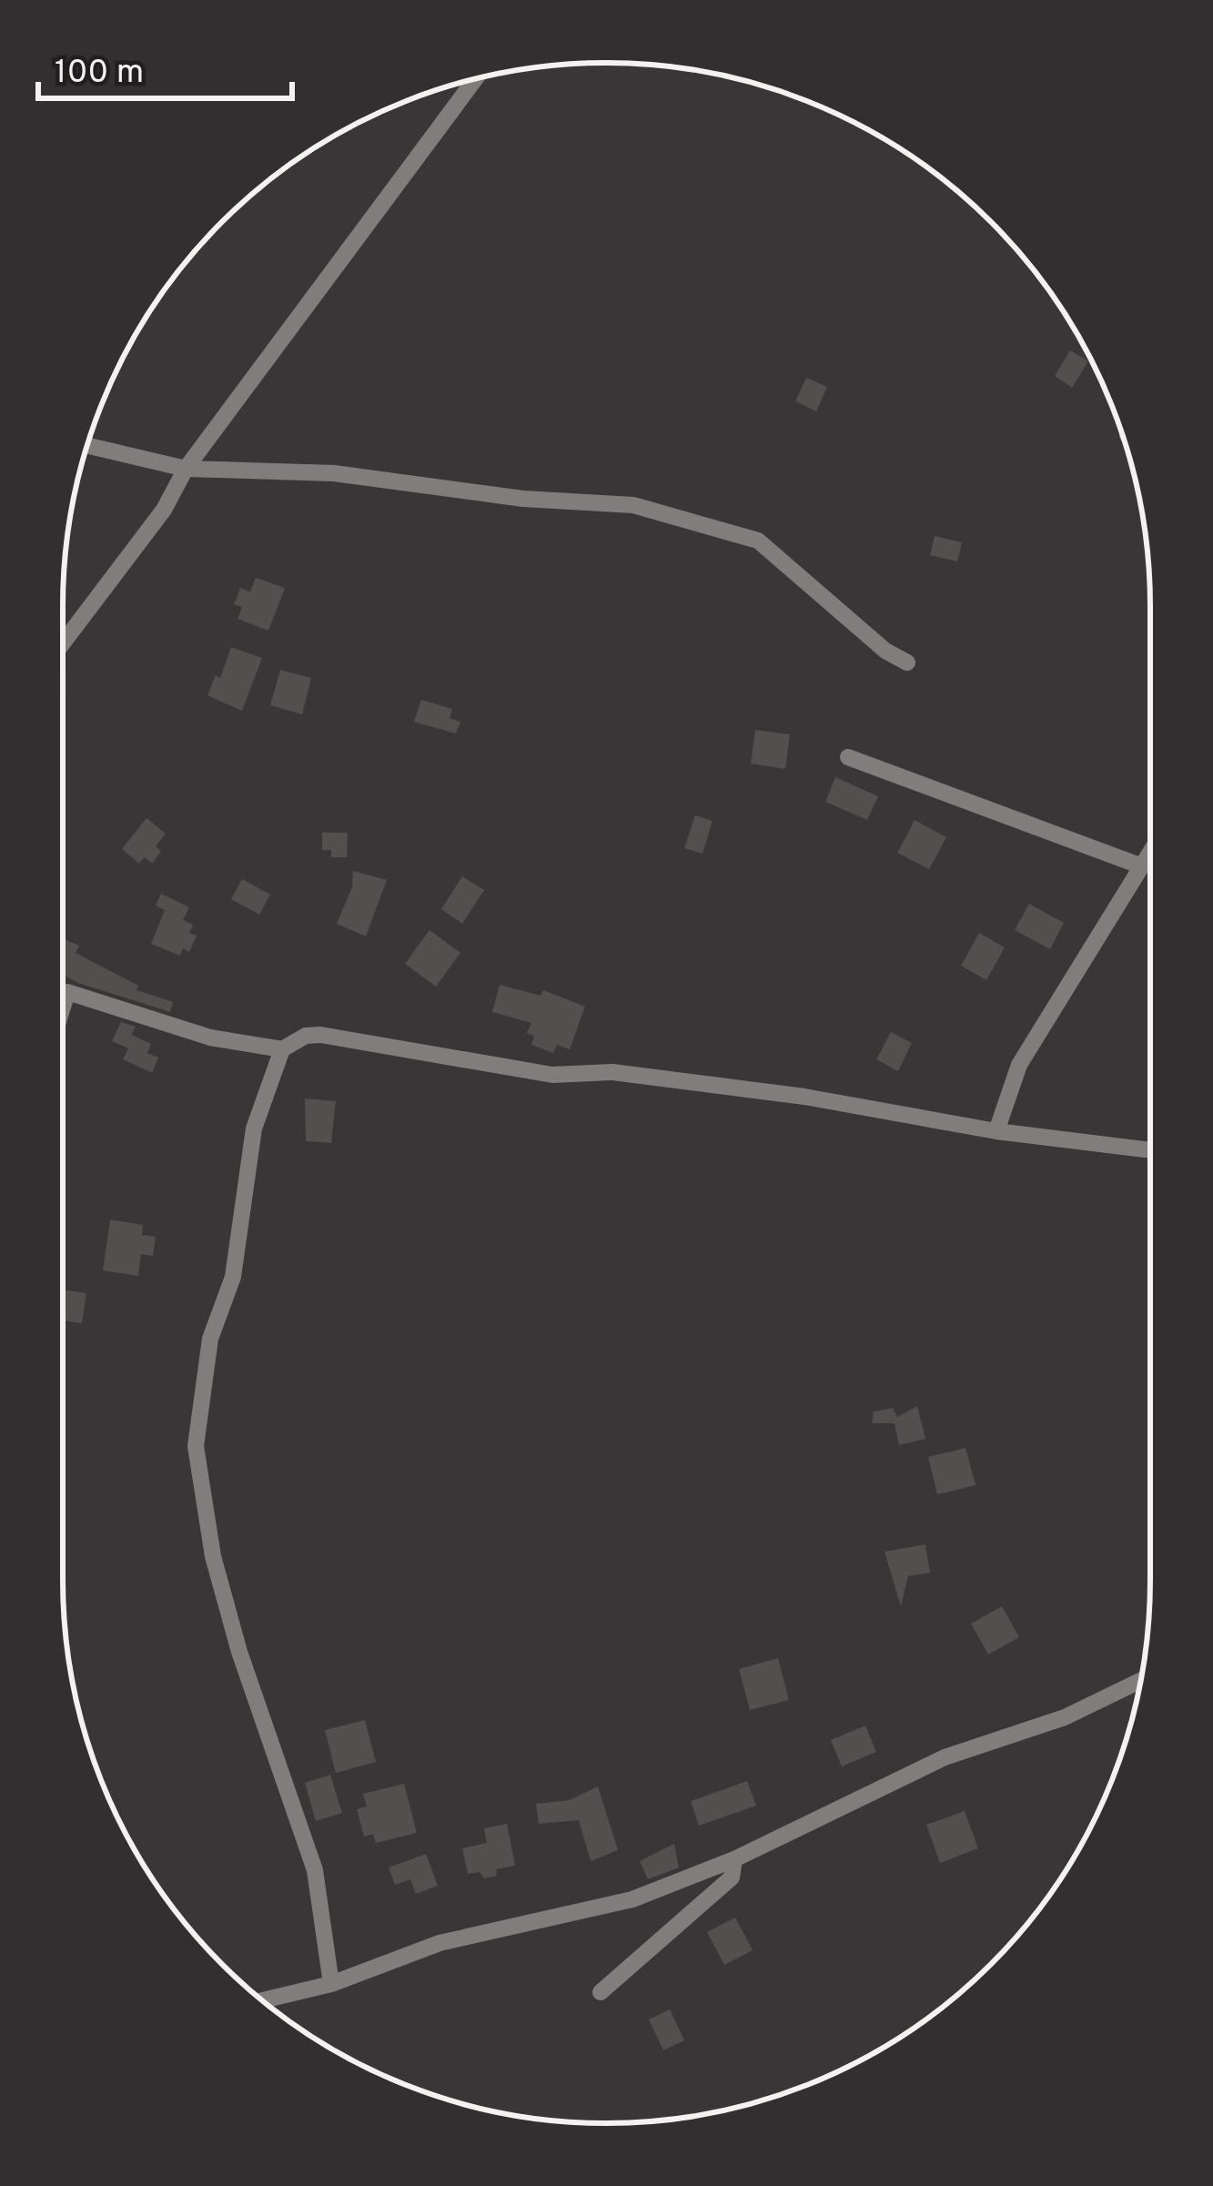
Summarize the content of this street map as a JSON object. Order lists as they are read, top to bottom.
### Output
{
  "scale_bar": "100 m"
}
